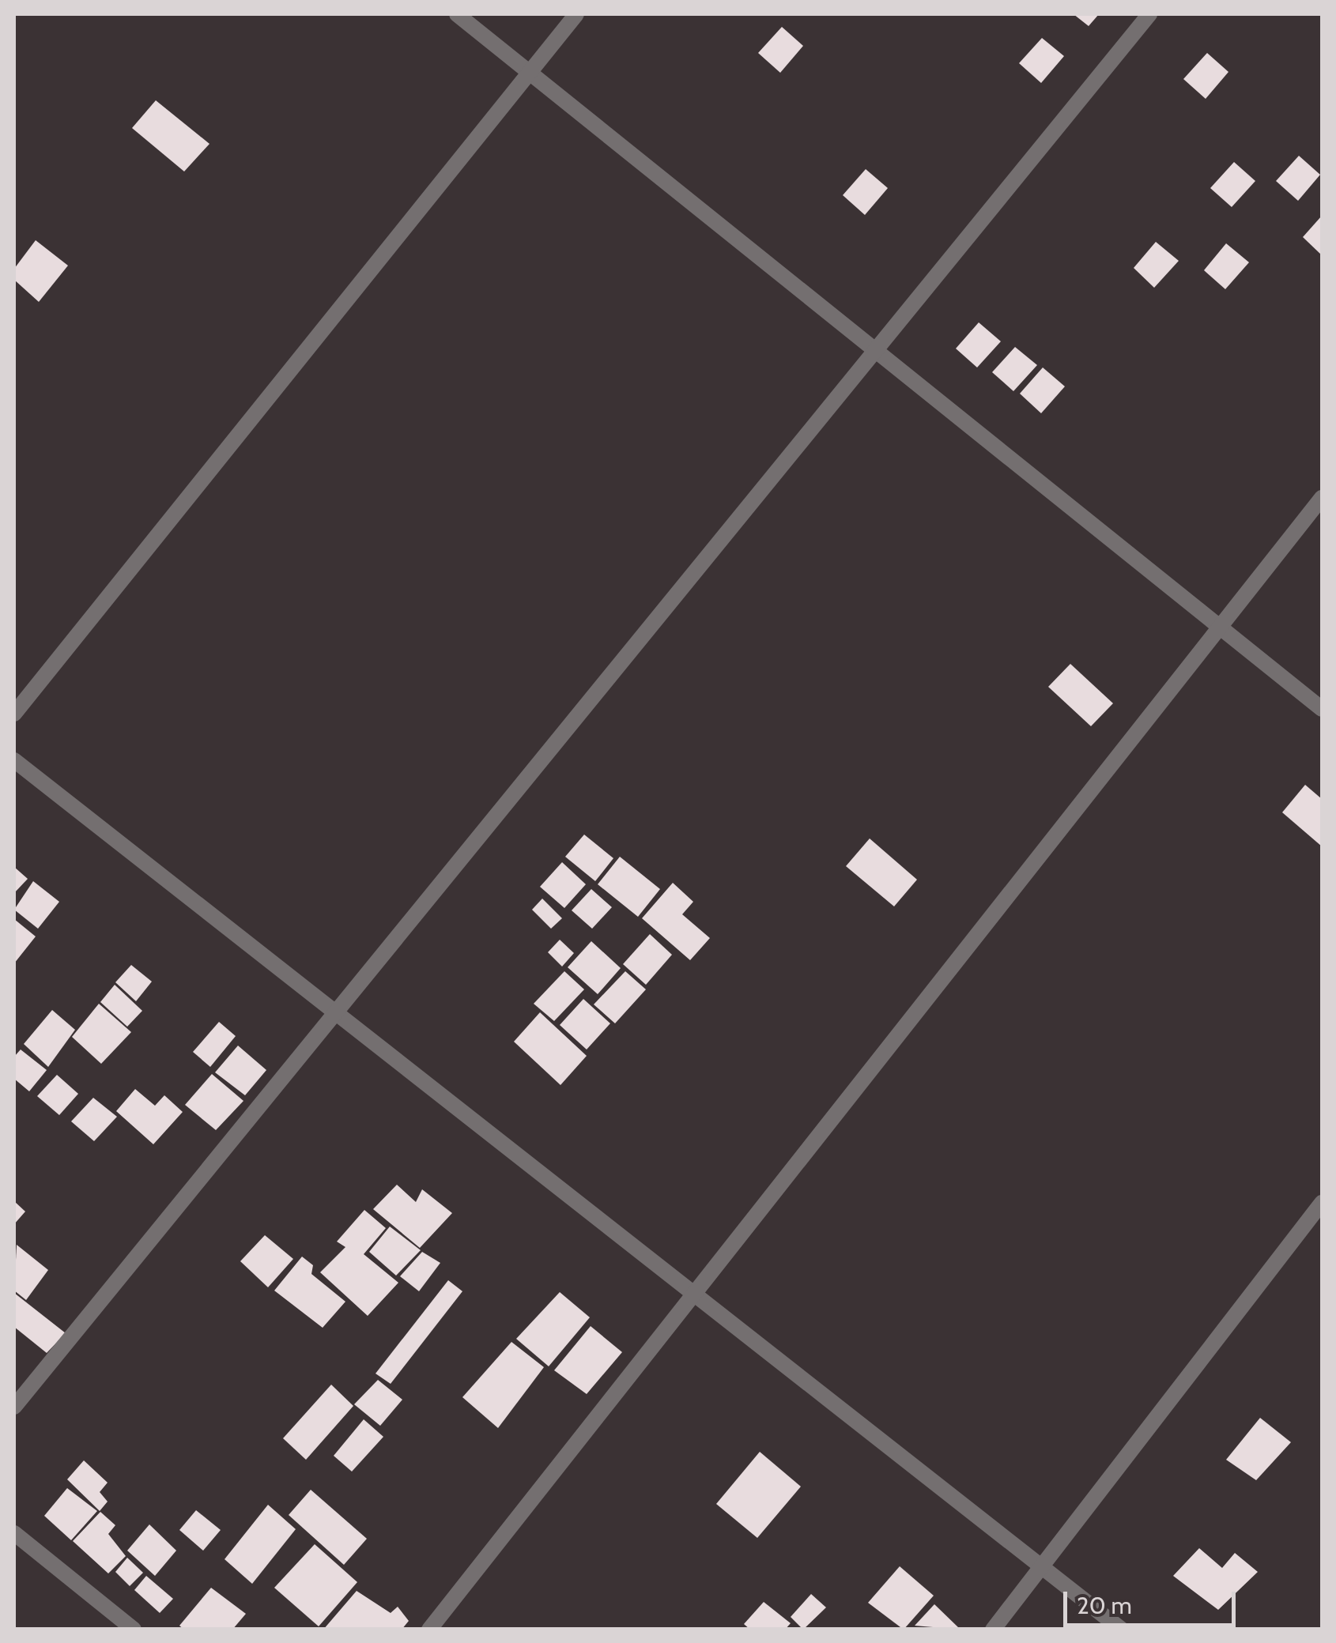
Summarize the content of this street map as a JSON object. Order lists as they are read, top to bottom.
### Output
{
  "scale_bar": "20 m"
}
